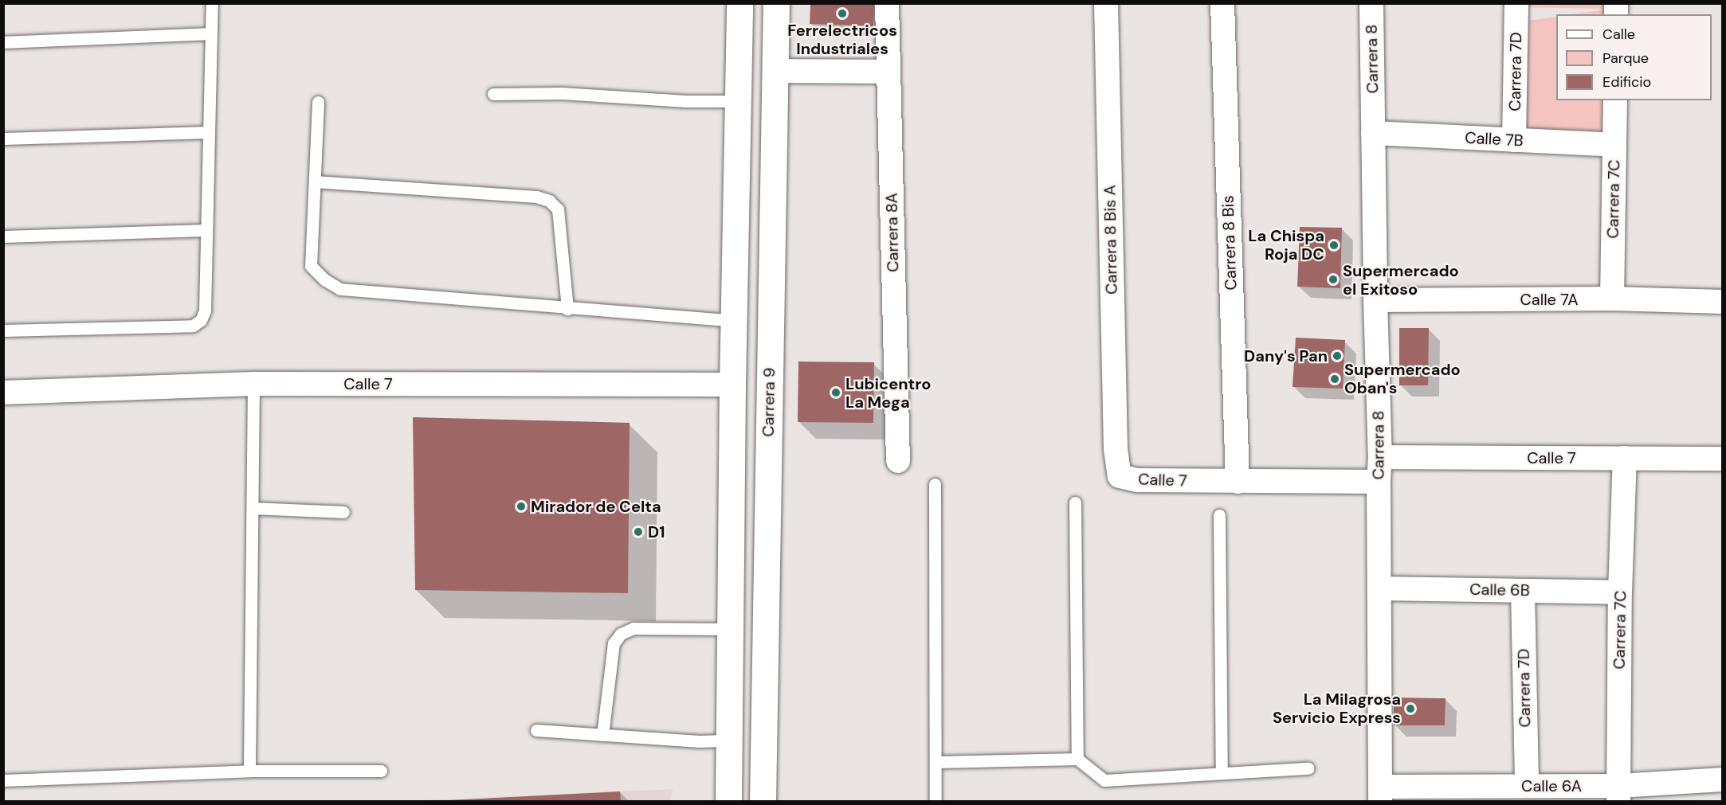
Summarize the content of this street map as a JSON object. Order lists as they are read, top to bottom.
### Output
{
  "streets": {
    "main road": ["Carrera 9"],
    "street": [
      "Carrera 8",
      "Carrera 7D",
      "Calle 7B",
      "Carrera 7C",
      "Carrera 8A",
      "Carrera 8 Bis A",
      "Carrera 8 Bis",
      "Calle 7A",
      "Calle 7",
      "Calle 6B",
      "Calle 6A"
    ]
  },
  "crossings": [
    ["Carrera 8", "Calle 7B"],
    ["Carrera 8", "Calle 7A"],
    ["Carrera 8", "Calle 7"],
    ["Carrera 8", "Calle 6B"],
    ["Carrera 8", "Calle 6A"],
    ["Carrera 7D", "Calle 7B"],
    ["Carrera 7D", "Calle 6B"],
    ["Carrera 7D", "Calle 6A"],
    ["Calle 7B", "Carrera 7C"],
    ["Carrera 7C", "Calle 7A"],
    ["Carrera 7C", "Calle 7"],
    ["Carrera 7C", "Calle 6B"],
    ["Carrera 7C", "Calle 6A"],
    ["Carrera 8 Bis A", "Calle 7"],
    ["Carrera 8 Bis", "Calle 7"]
  ],
  "places": [
    "Ferrelectricos Industriales",
    "La Chispa Roja DC",
    "Supermercado el Exitoso",
    "Dany's Pan",
    "Supermercado Oban's",
    "Lubicentro La Mega",
    "Mirador de Celta",
    "D1",
    "La Milagrosa Servicio Express"
  ],
  "legend": ["Calle", "Parque", "Edificio"]
}
